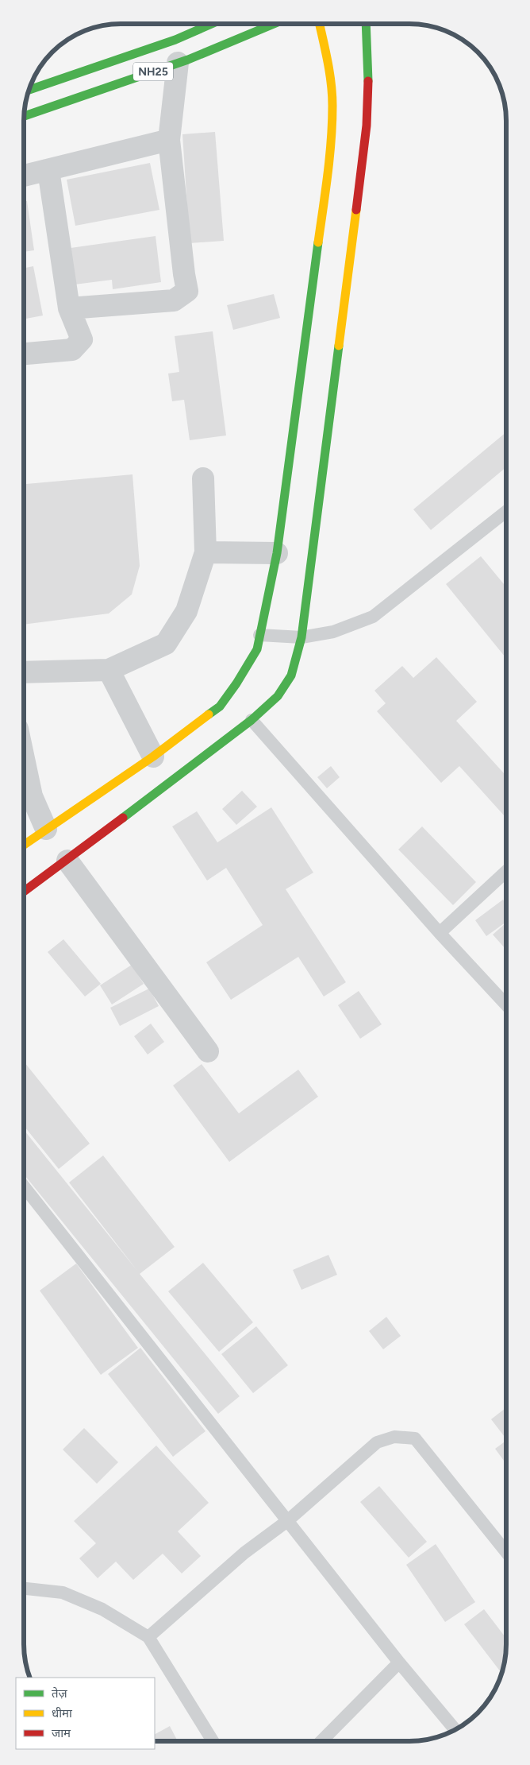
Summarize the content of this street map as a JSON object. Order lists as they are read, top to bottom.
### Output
{
  "streets": {
    "street": ["NH25"]
  },
  "legend": ["तेज़", "धीमा", "जाम"]
}
